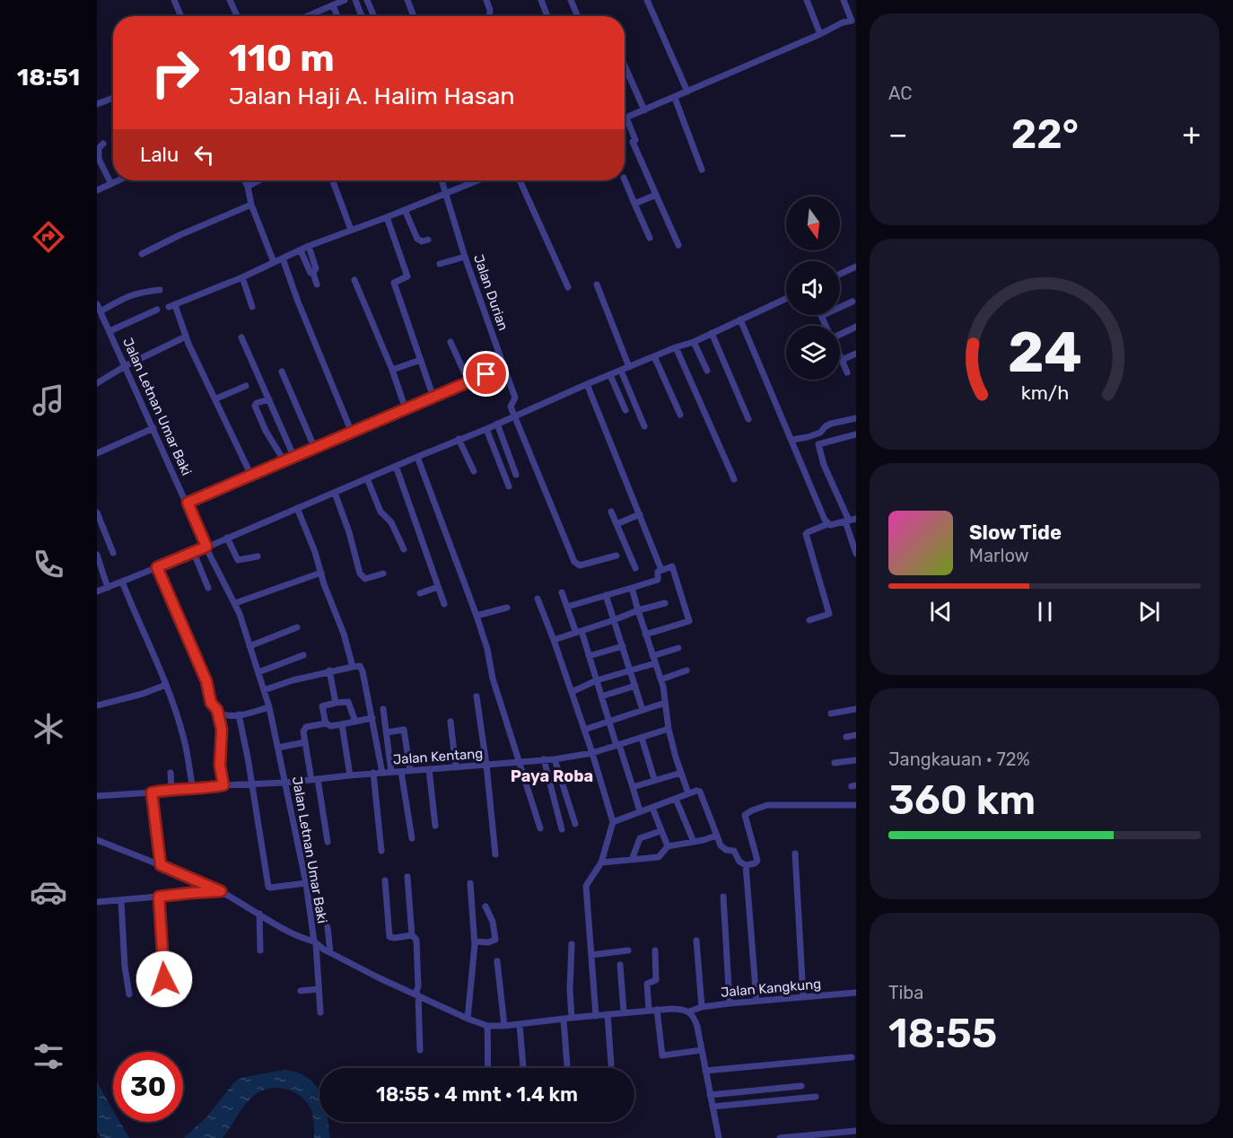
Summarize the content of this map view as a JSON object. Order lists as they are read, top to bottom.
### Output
{
  "streets": {
    "street": [
      "Jalan Durian",
      "Jalan Letnan Umar Baki",
      "Jalan Kentang",
      "Jalan Kangkung"
    ]
  },
  "crossings": [
    ["Jalan Letnan Umar Baki", "Jalan Kentang"],
    ["Jalan Letnan Umar Baki", "Jalan Kangkung"]
  ],
  "districts": ["Paya Roba"],
  "north": "bottom",
  "page": {
    "tabs": "18:51",
    "tile": [
      "AC",
      ["Jangkauan · 72%", "360 km"],
      ["Tiba", "18:55"]
    ],
    "turn": ["110 m", "Jalan Haji A. Halim Hasan"],
    "heat": ["−", "22°", "+"],
    "then": "Lalu",
    "song": ["Slow Tide", "Marlow"],
    "limit": "30",
    "trip": "18:55 · 4 mnt · 1.4 km",
    "gauge": ["24", "km/h"]
  }
}
